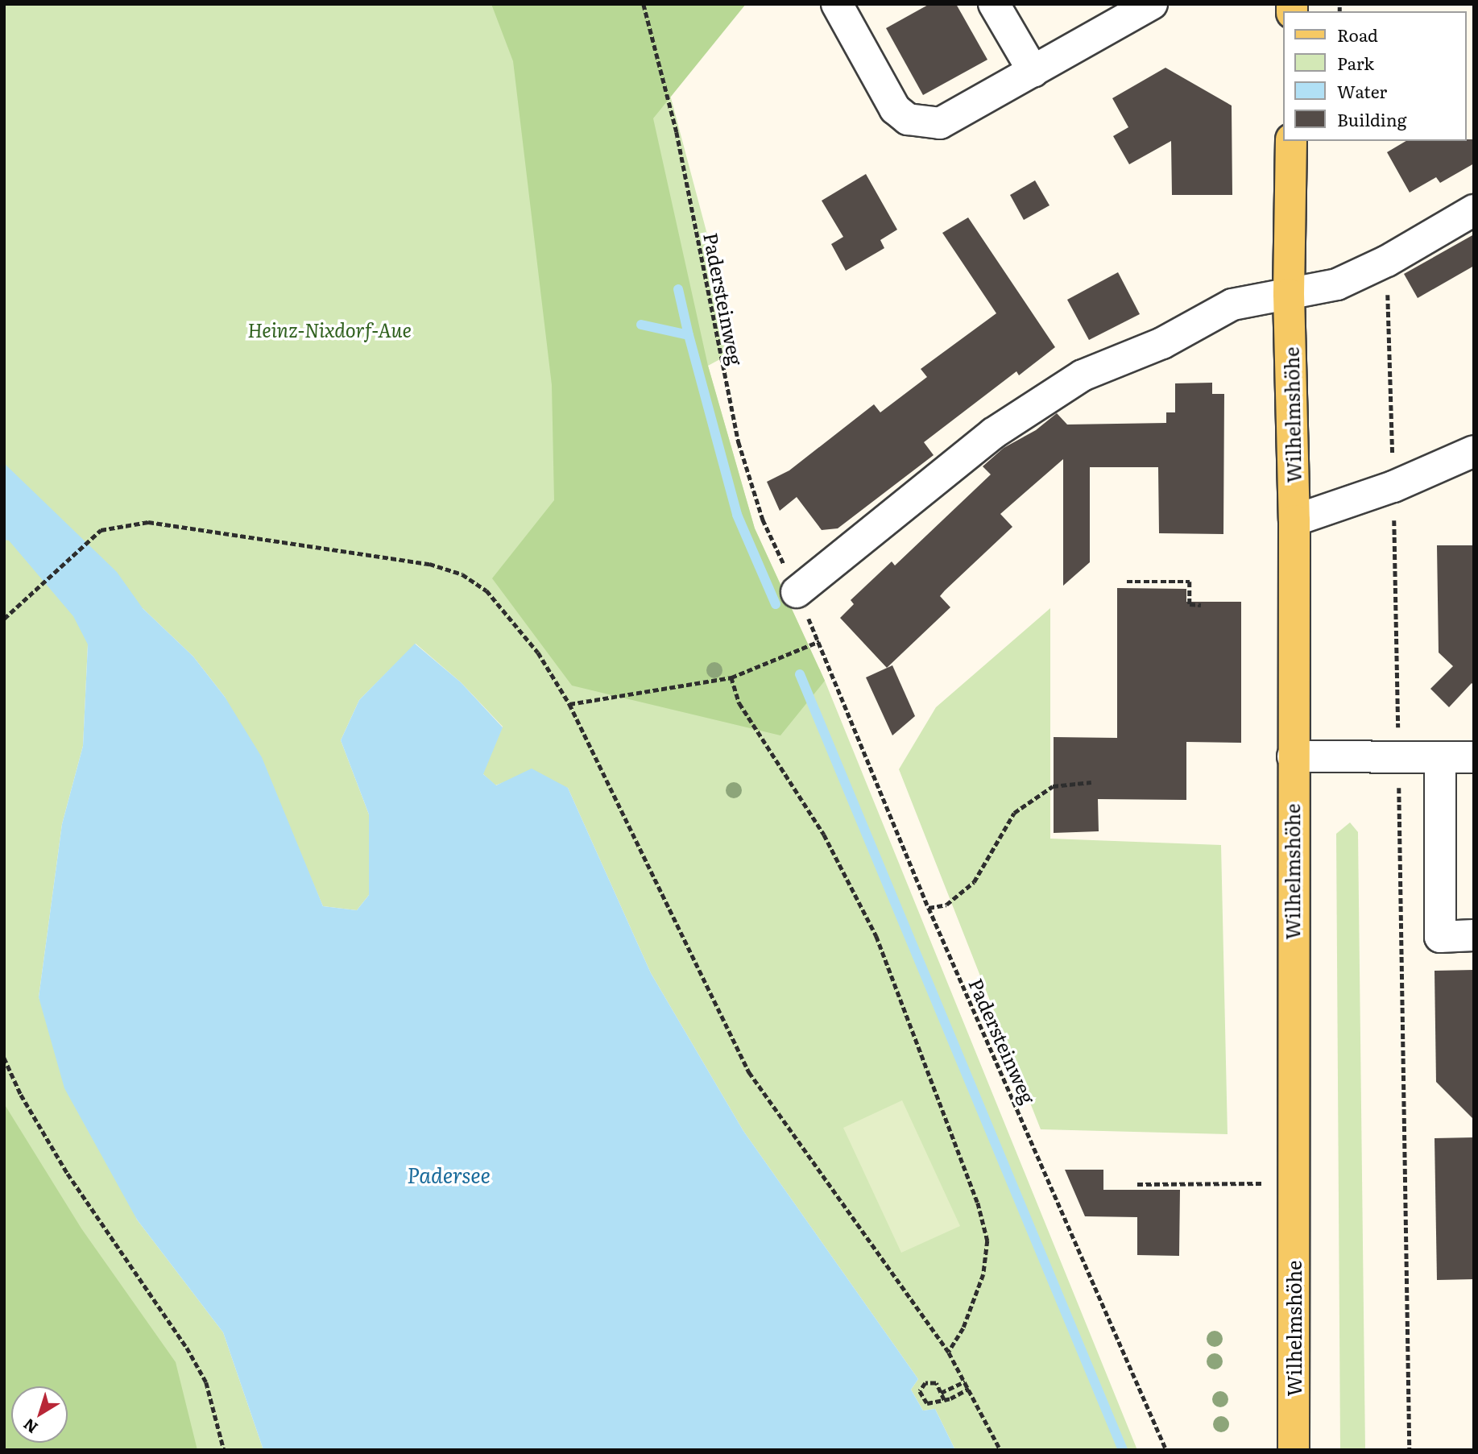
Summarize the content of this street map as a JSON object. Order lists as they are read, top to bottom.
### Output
{
  "streets": {
    "main road": ["Wilhelmshöhe"],
    "path": ["Padersteinweg"]
  },
  "water": ["Padersee"],
  "parks": ["Heinz-Nixdorf-Aue"],
  "legend": [
    "Road",
    "Park",
    "Water",
    "Building"
  ],
  "north": "bottom left"
}
